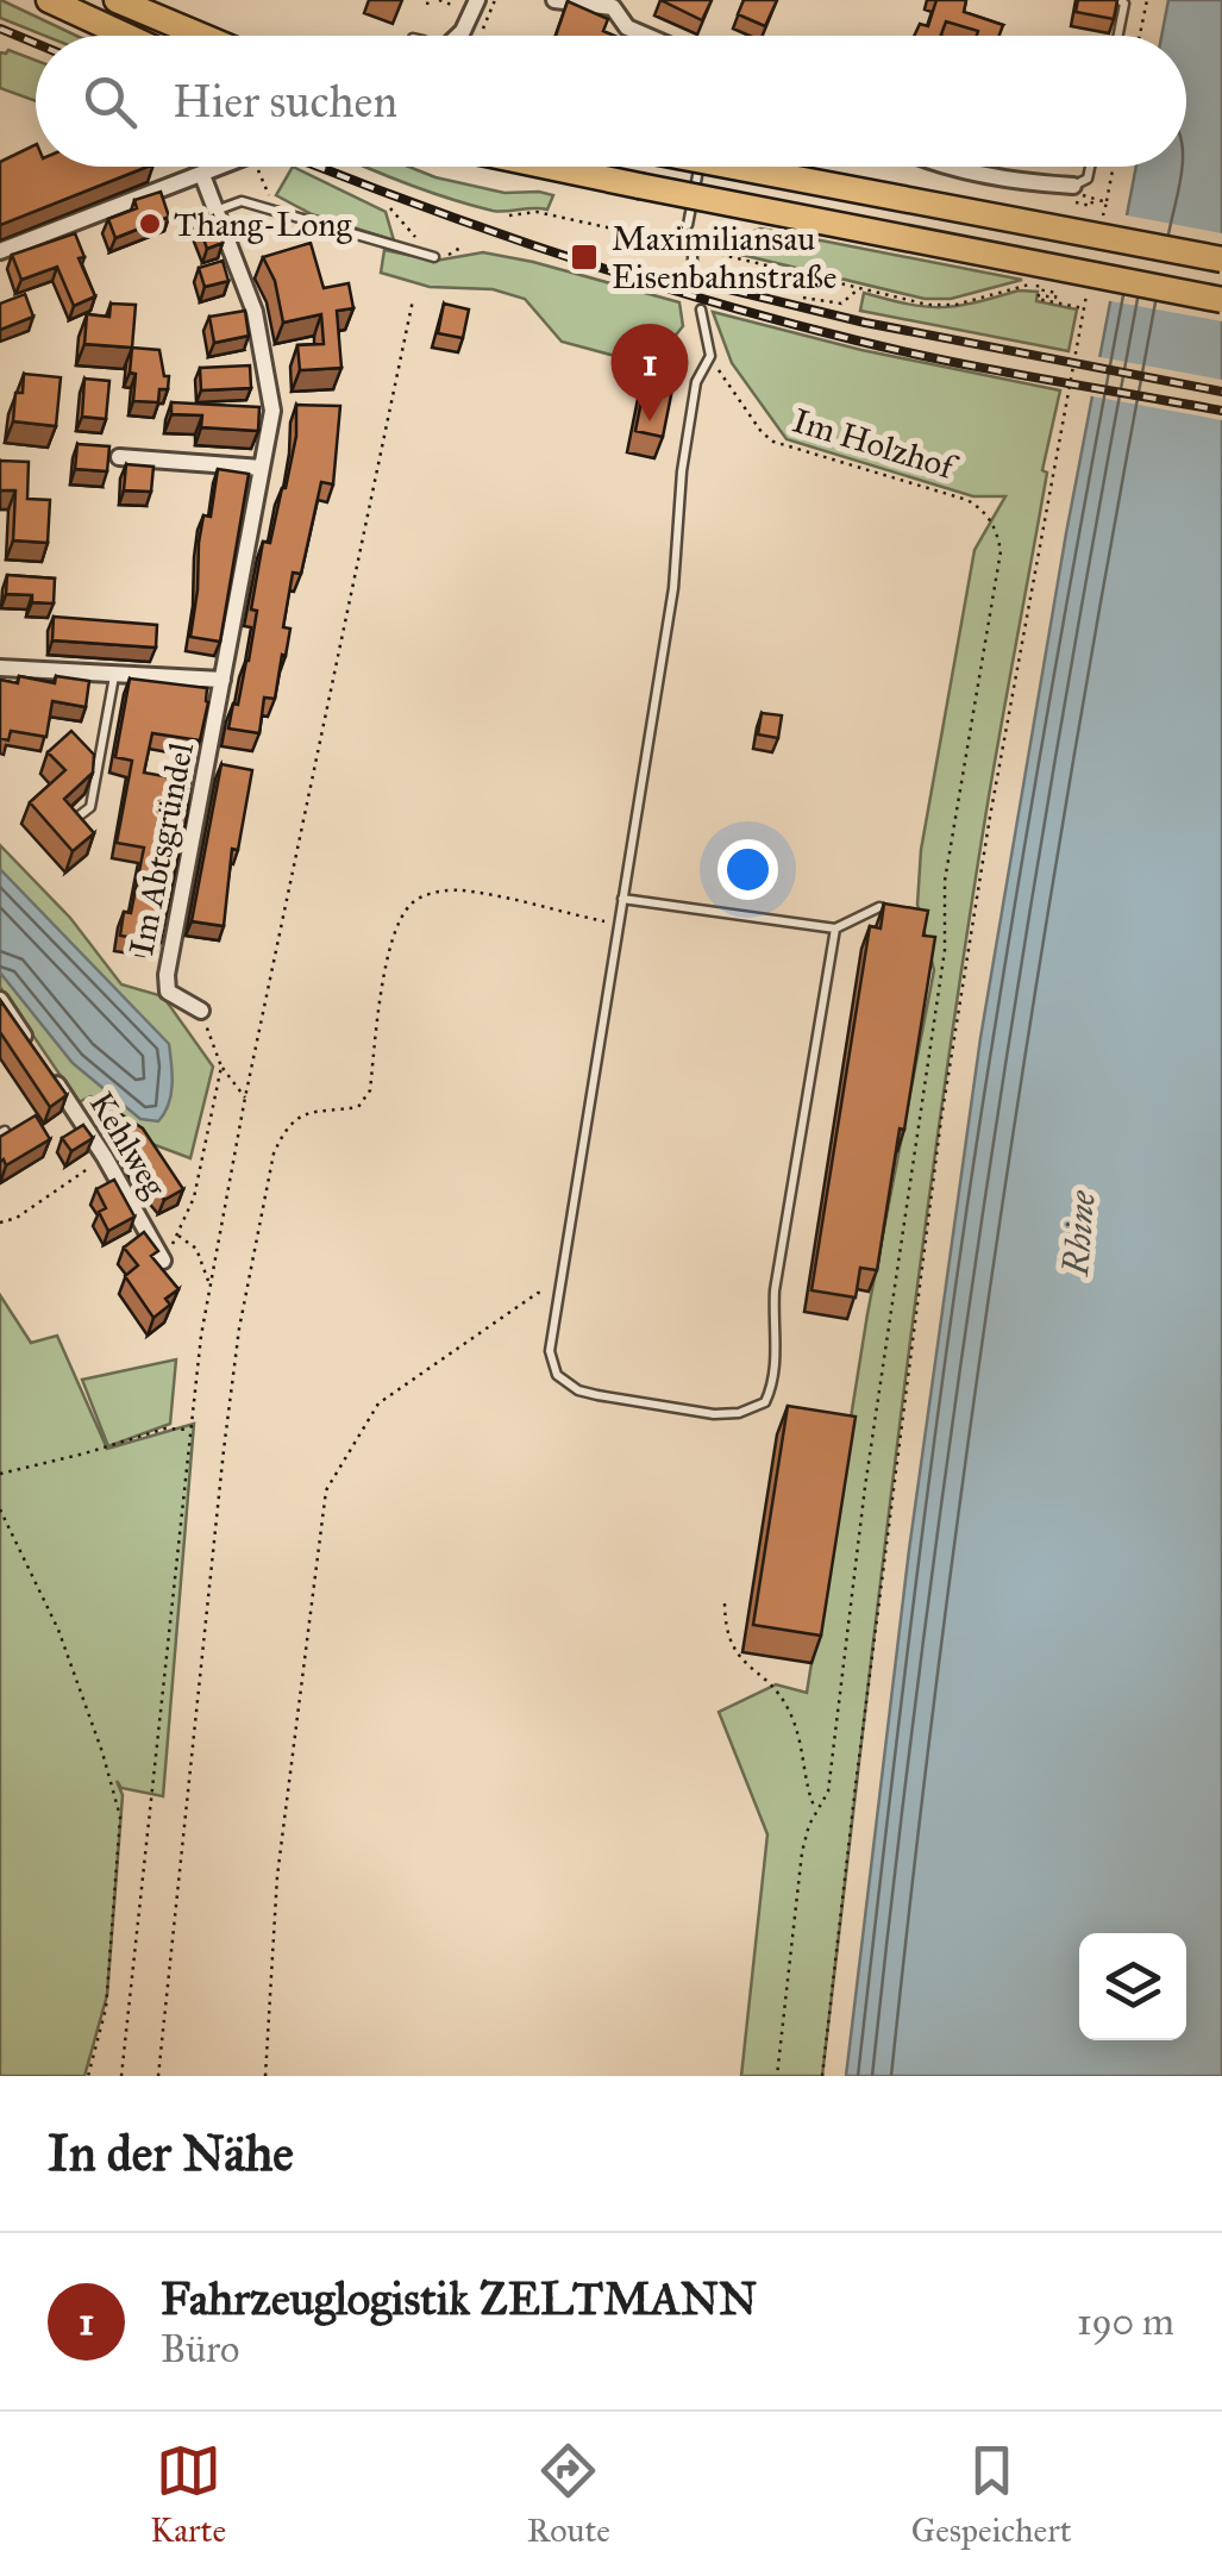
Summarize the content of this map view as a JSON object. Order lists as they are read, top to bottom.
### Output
{
  "streets": {
    "street": ["Im Abtsgründel", "Kehlweg"],
    "path": ["Im Holzhof"]
  },
  "water": ["Rhine"],
  "places": {
    "other": ["Thang-Long"],
    "transit": ["Maximiliansau Eisenbahnstraße"]
  },
  "page": {
    "search": "Hier suchen",
    "pins": "1",
    "heading": "In der Nähe",
    "list": [
      {
        "mark": "1",
        "name": "Fahrzeuglogistik ZELTMANN",
        "note": "Büro",
        "value": "190 m"
      }
    ],
    "nav": ["Karte", "Route", "Gespeichert"]
  }
}
